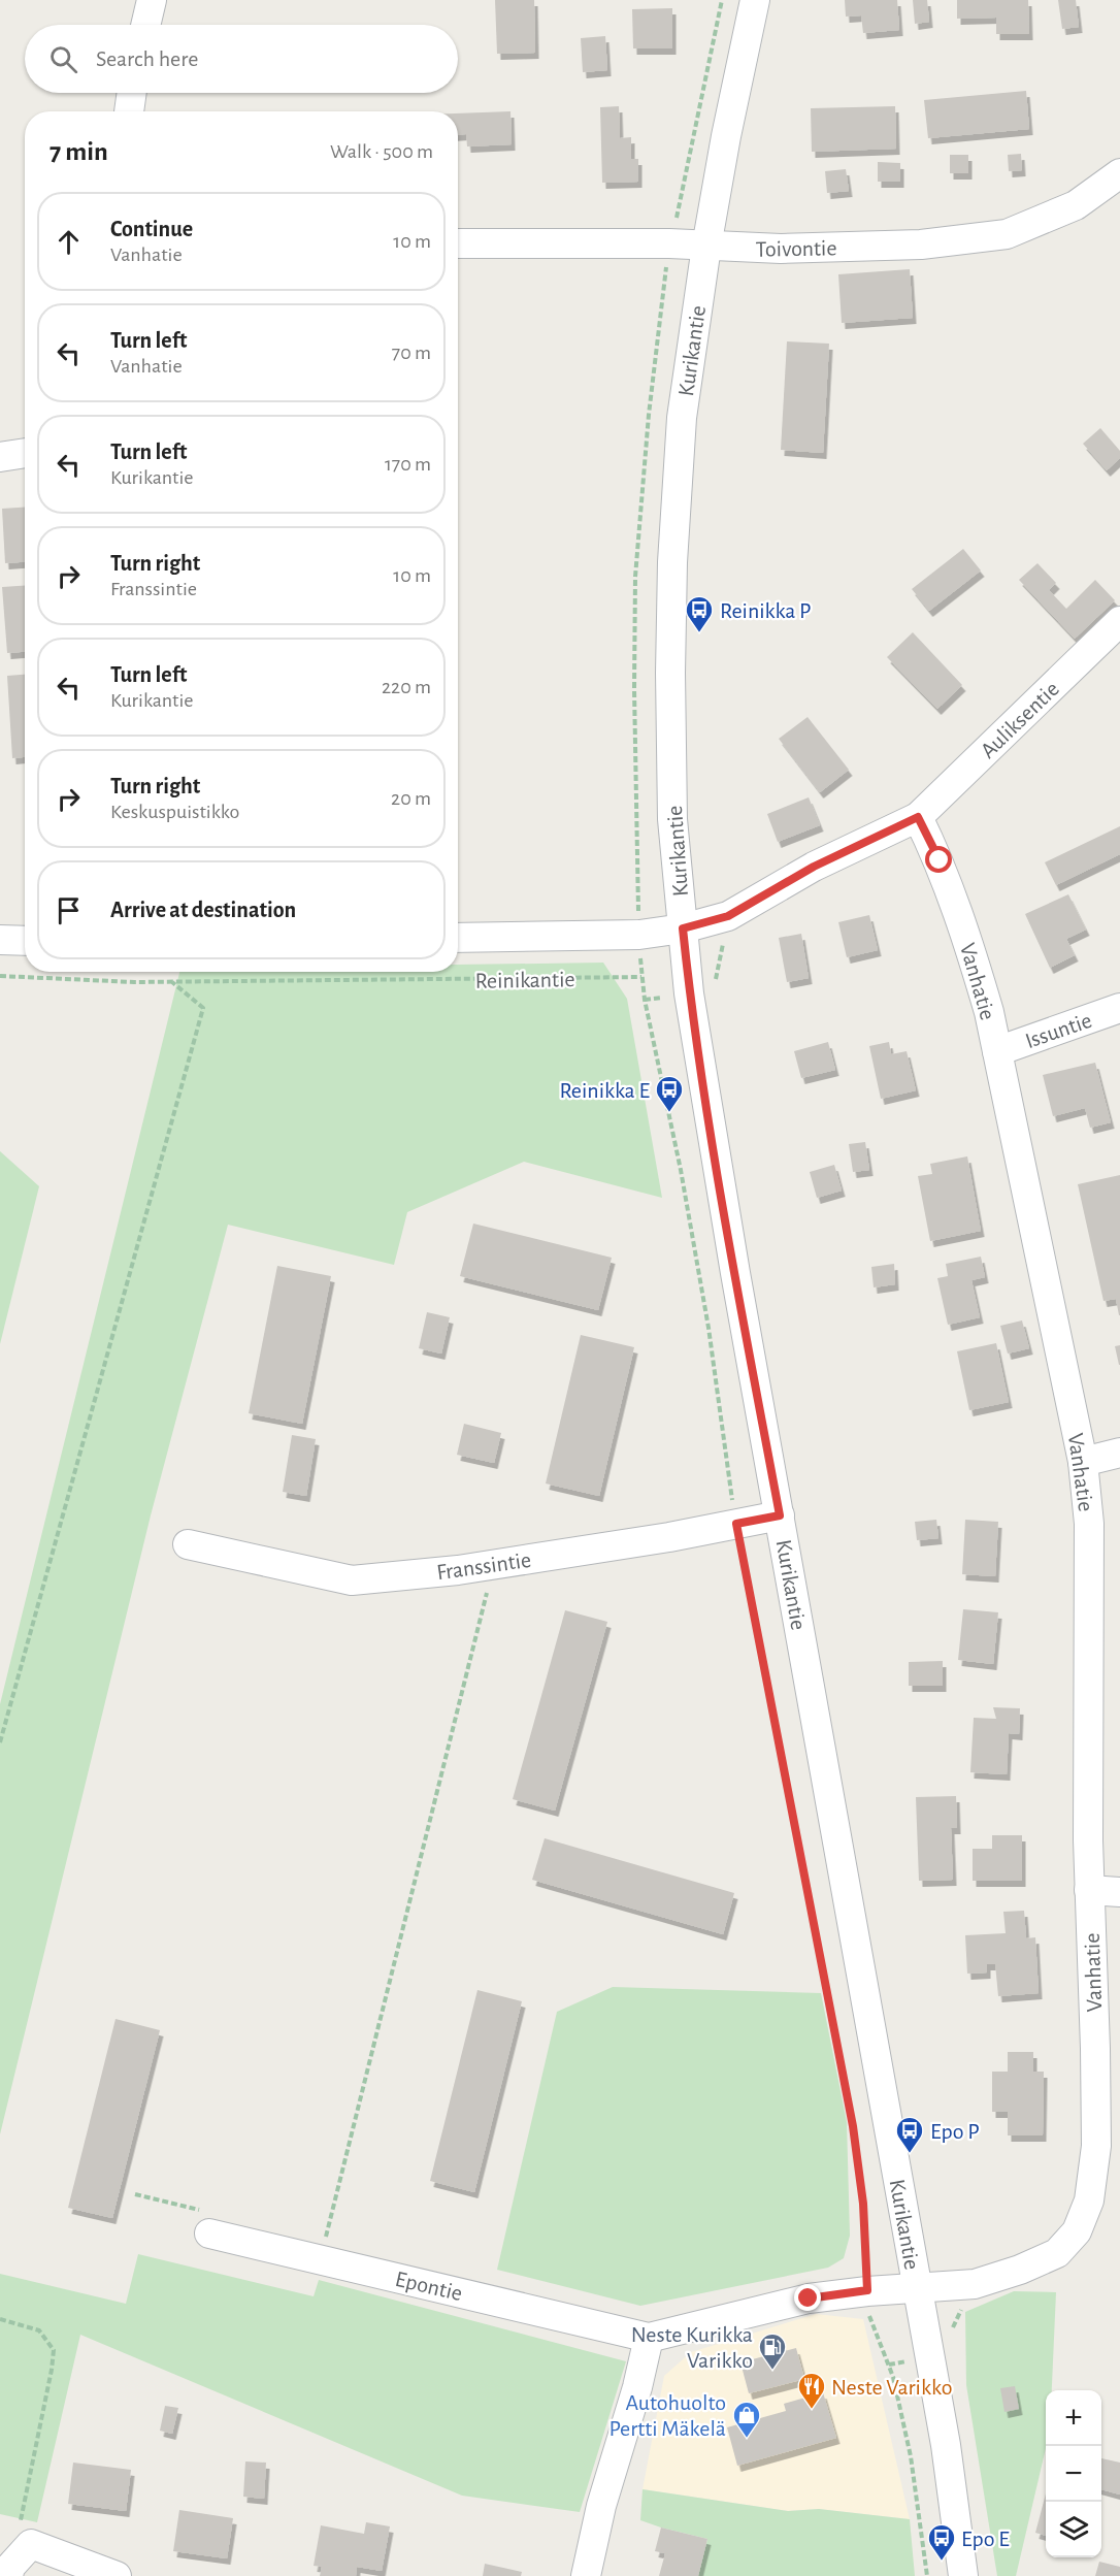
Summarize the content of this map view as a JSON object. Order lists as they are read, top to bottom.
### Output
{
  "streets": {
    "street": [
      "Toivontie",
      "Kurikantie",
      "Auliksentie",
      "Reinikantie",
      "Vanhatie",
      "Issuntie",
      "Franssintie",
      "Epontie"
    ]
  },
  "crossings": [
    ["Toivontie", "Kurikantie"],
    ["Kurikantie", "Reinikantie"],
    ["Kurikantie", "Vanhatie"],
    ["Kurikantie", "Franssintie"],
    ["Auliksentie", "Vanhatie"],
    ["Vanhatie", "Issuntie"],
    ["Vanhatie", "Epontie"]
  ],
  "places": {
    "bus stop": [
      "Reinikka P",
      "Reinikka E",
      "Epo P",
      "Epo E"
    ],
    "fuel station": ["Neste Kurikka Varikko"],
    "restaurant": ["Neste Varikko"],
    "shop": ["Autohuolto Pertti Mäkelä"]
  },
  "page": {
    "search": "Search here",
    "heading": ["7 min", "Walk · 500 m"],
    "list": [
      ["Continue", "Vanhatie", "10 m"],
      ["Turn left", "Vanhatie", "70 m"],
      ["Turn left", "Kurikantie", "170 m"],
      ["Turn right", "Franssintie", "10 m"],
      ["Turn left", "Kurikantie", "220 m"],
      ["Turn right", "Keskuspuistikko", "20 m"],
      "Arrive at destination"
    ],
    "map_buttons": ["+", "−"]
  }
}
